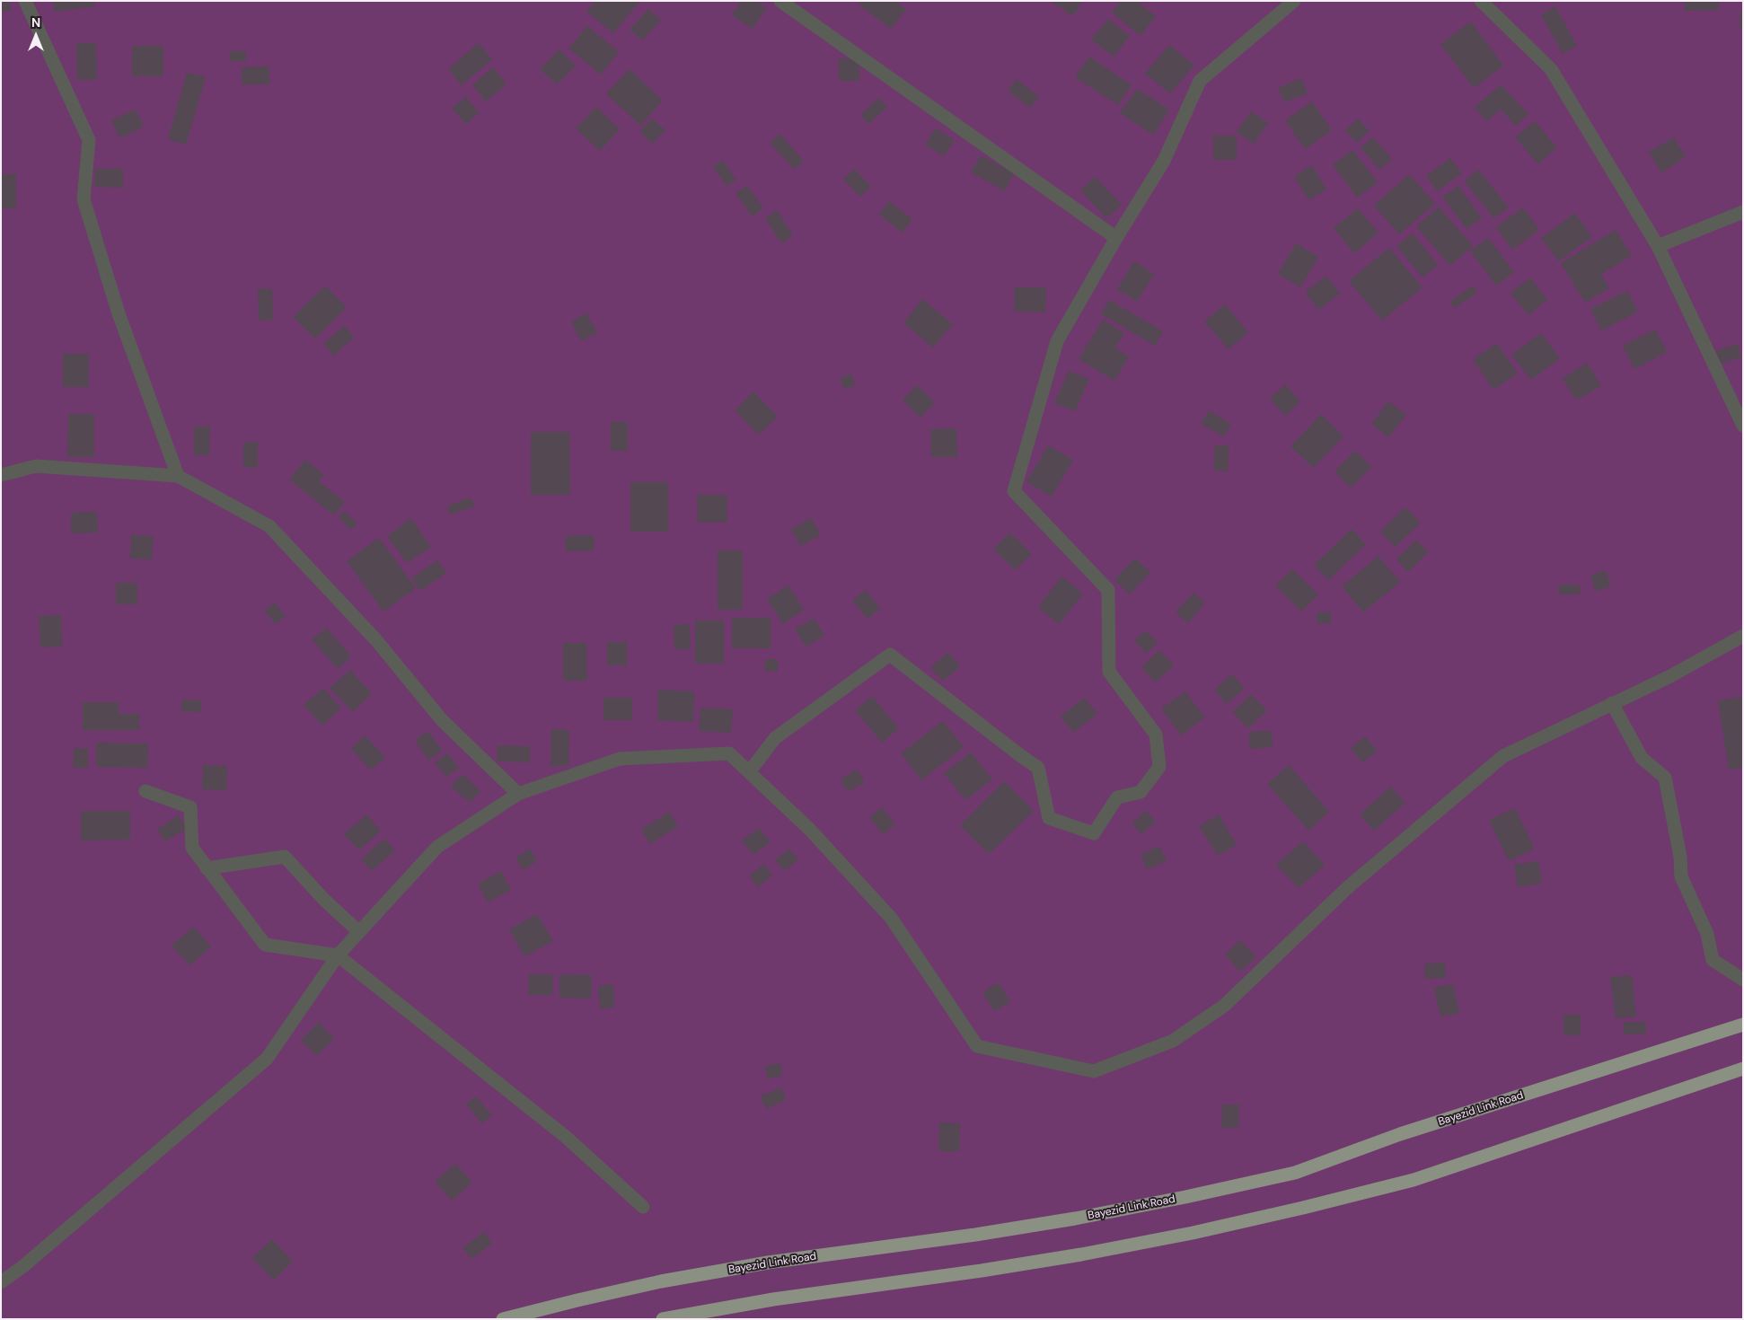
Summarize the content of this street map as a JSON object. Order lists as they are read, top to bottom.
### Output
{
  "streets": {
    "main road": ["Bayezid Link Road"]
  },
  "north": "top"
}
